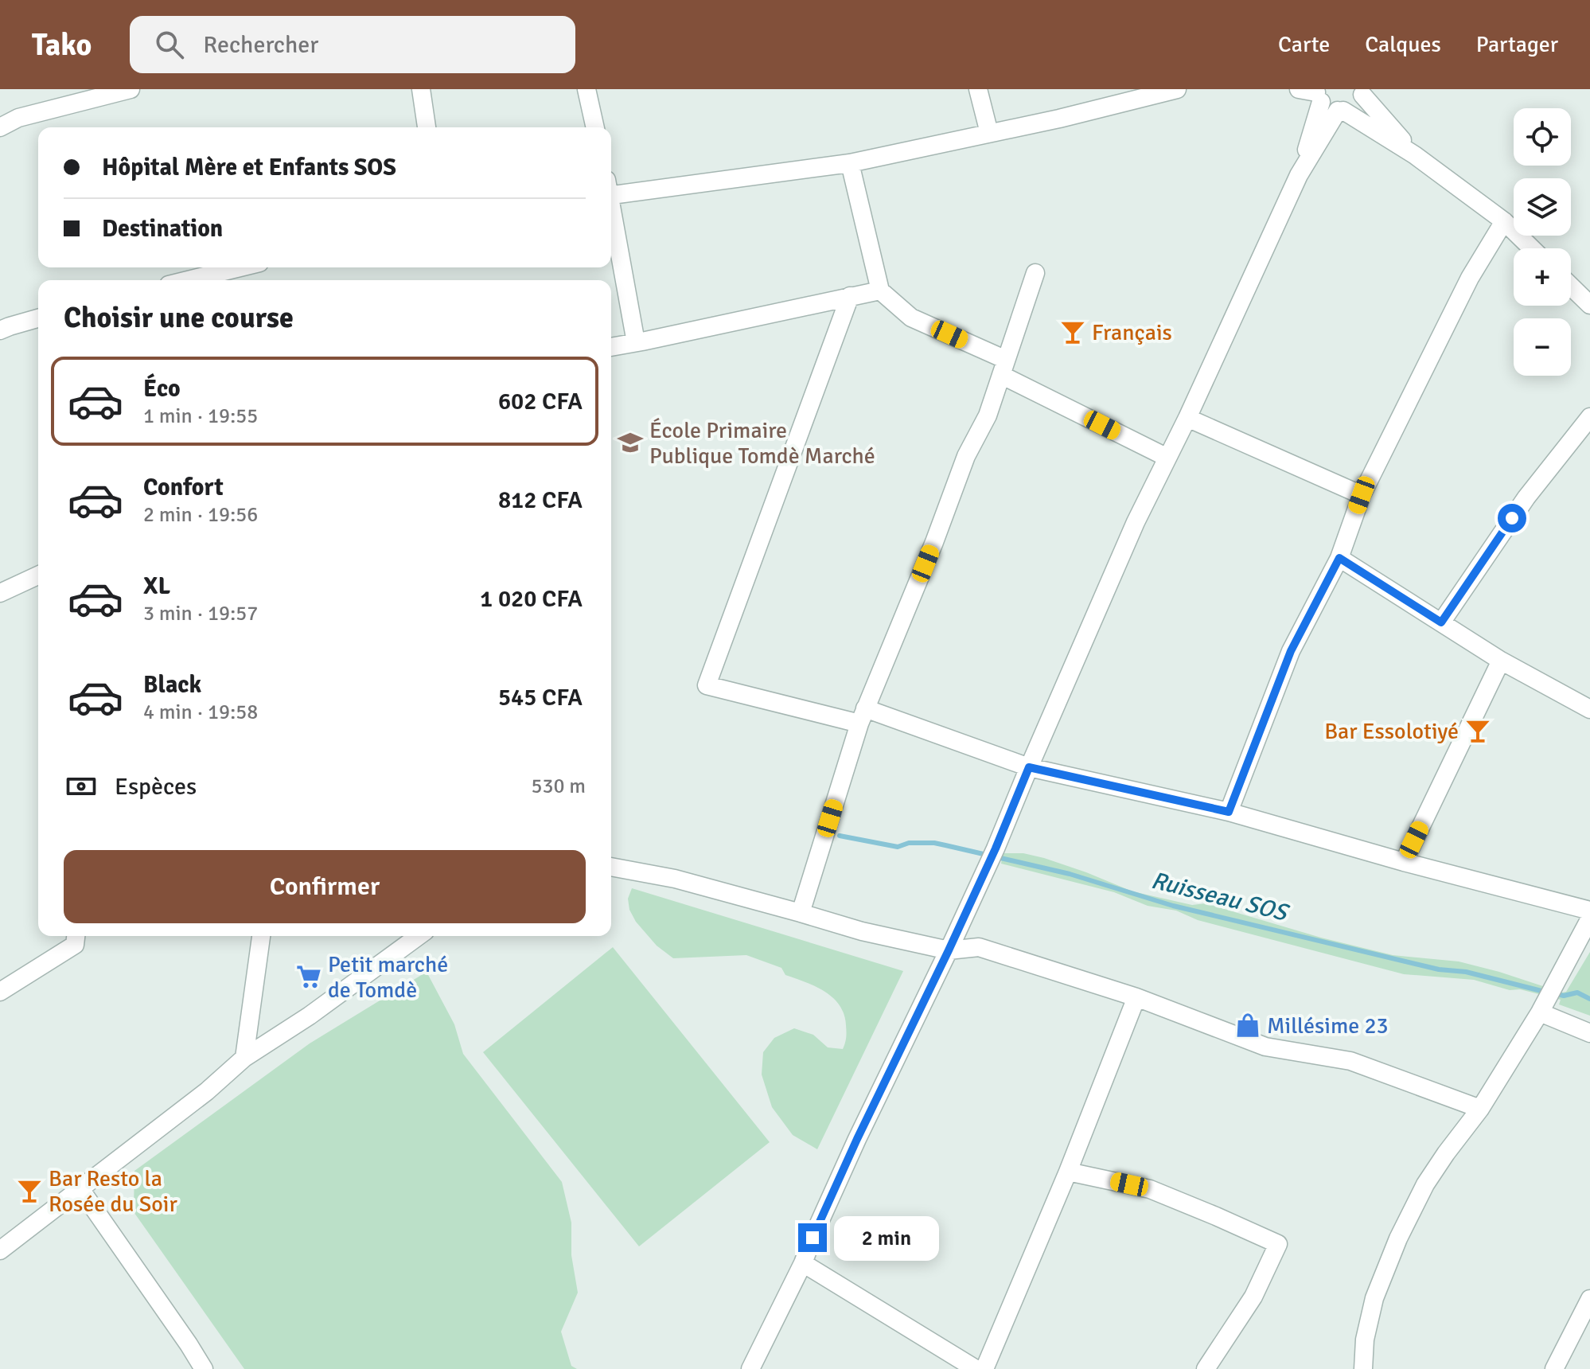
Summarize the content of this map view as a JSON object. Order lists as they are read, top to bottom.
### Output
{
  "water": ["Ruisseau SOS"],
  "places": {
    "bar": ["Français", "Bar Essolotiyé", "Bar Resto la Rosée du Soir"],
    "school or university": ["École Primaire Publique Tomdè Marché"],
    "supermarket": ["Petit marché de Tomdè"],
    "shop": ["Millésime 23"]
  },
  "page": {
    "header": "Tako",
    "search": "Rechercher",
    "nav": ["Carte", "Calques", "Partager"],
    "map_buttons": ["+", "−"],
    "banner": ["Hôpital Mère et Enfants SOS", "Destination"],
    "heading": "Choisir une course",
    "list": [
      {
        "name": "Éco",
        "note": "1 min · 19:55",
        "value": "602 CFA"
      },
      {
        "name": "Confort",
        "note": "2 min · 19:56",
        "value": "812 CFA"
      },
      {
        "name": "XL",
        "note": "3 min · 19:57",
        "value": "1 020 CFA"
      },
      {
        "name": "Black",
        "note": "4 min · 19:58",
        "value": "545 CFA"
      }
    ],
    "pay": ["Espèces", "530 m"],
    "buttons": "Confirmer",
    "bubble": "2 min"
  }
}
